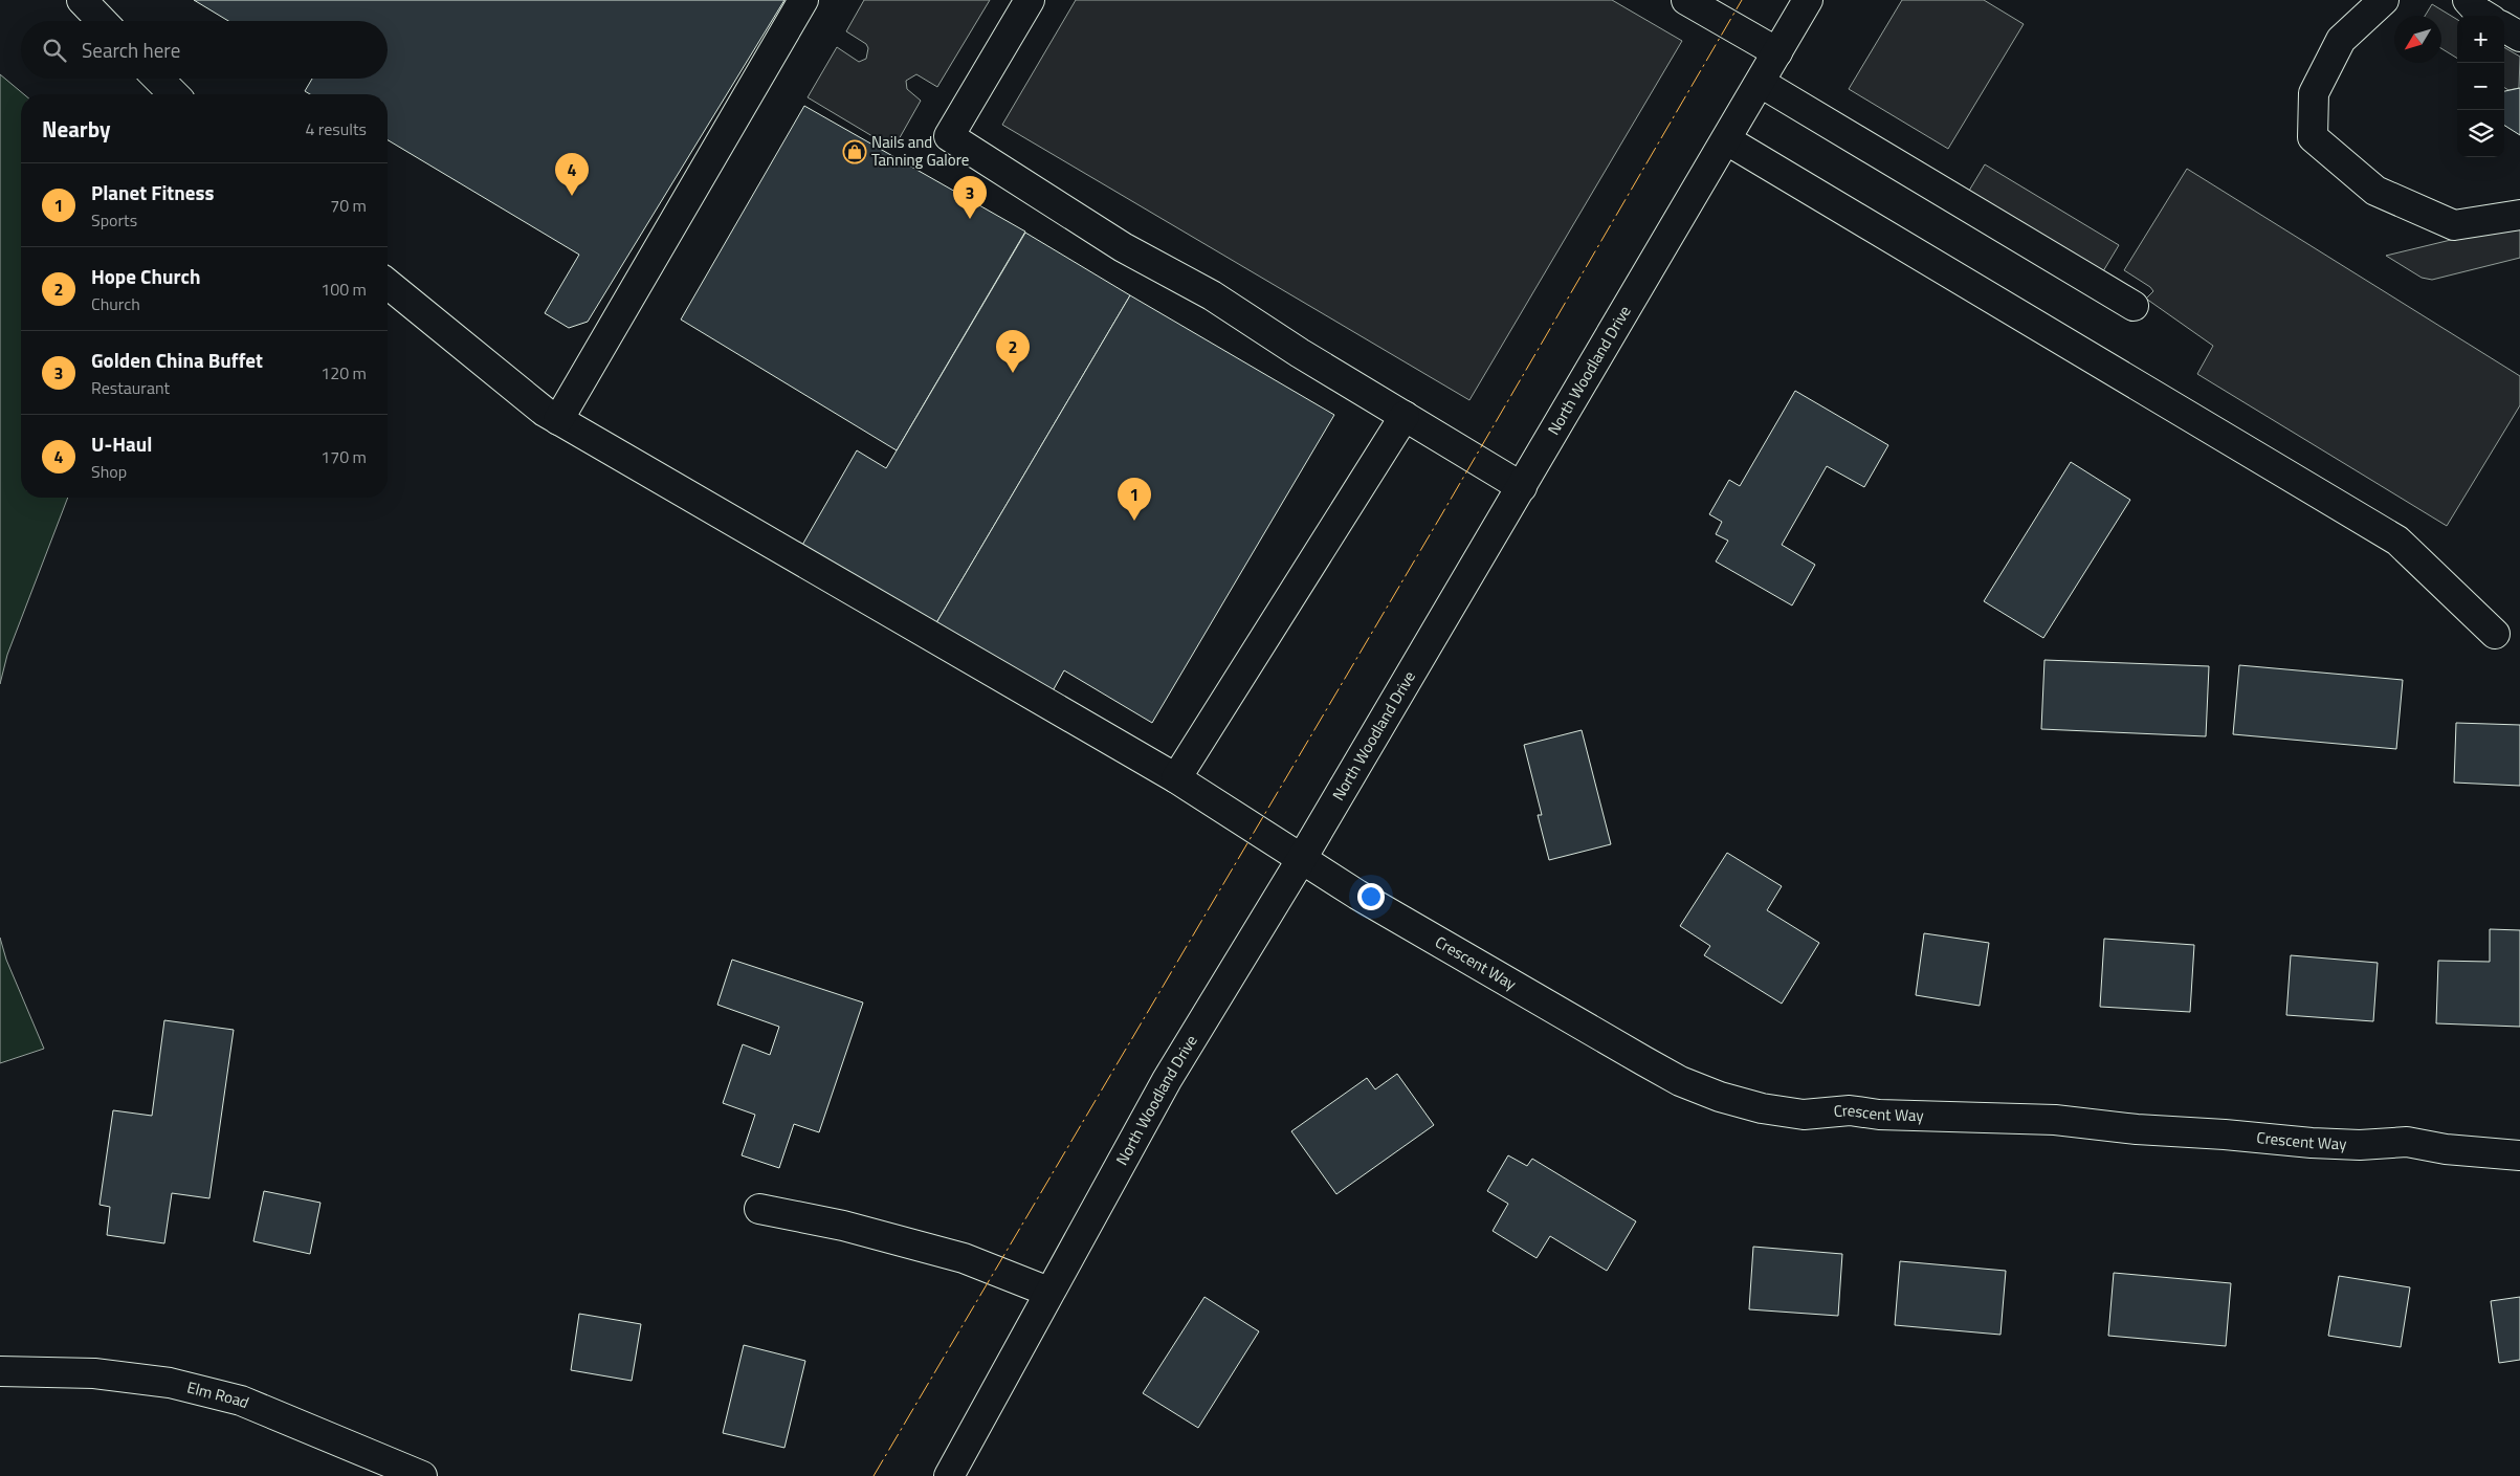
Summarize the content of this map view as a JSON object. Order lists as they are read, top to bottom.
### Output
{
  "streets": {
    "street": ["North Woodland Drive", "Crescent Way", "Elm Road"]
  },
  "crossings": [
    ["North Woodland Drive", "Crescent Way"]
  ],
  "places": {
    "shop": ["Nails and Tanning Galore"]
  },
  "north": "bottom left",
  "page": {
    "map_buttons": ["+", "−"],
    "search": "Search here",
    "heading": ["Nearby", "4 results"],
    "pins": [
      "4",
      "3",
      "2",
      "1"
    ],
    "list": [
      {
        "mark": "1",
        "name": "Planet Fitness",
        "note": "Sports",
        "value": "70 m"
      },
      {
        "mark": "2",
        "name": "Hope Church",
        "note": "Church",
        "value": "100 m"
      },
      {
        "mark": "3",
        "name": "Golden China Buffet",
        "note": "Restaurant",
        "value": "120 m"
      },
      {
        "mark": "4",
        "name": "U-Haul",
        "note": "Shop",
        "value": "170 m"
      }
    ]
  }
}
